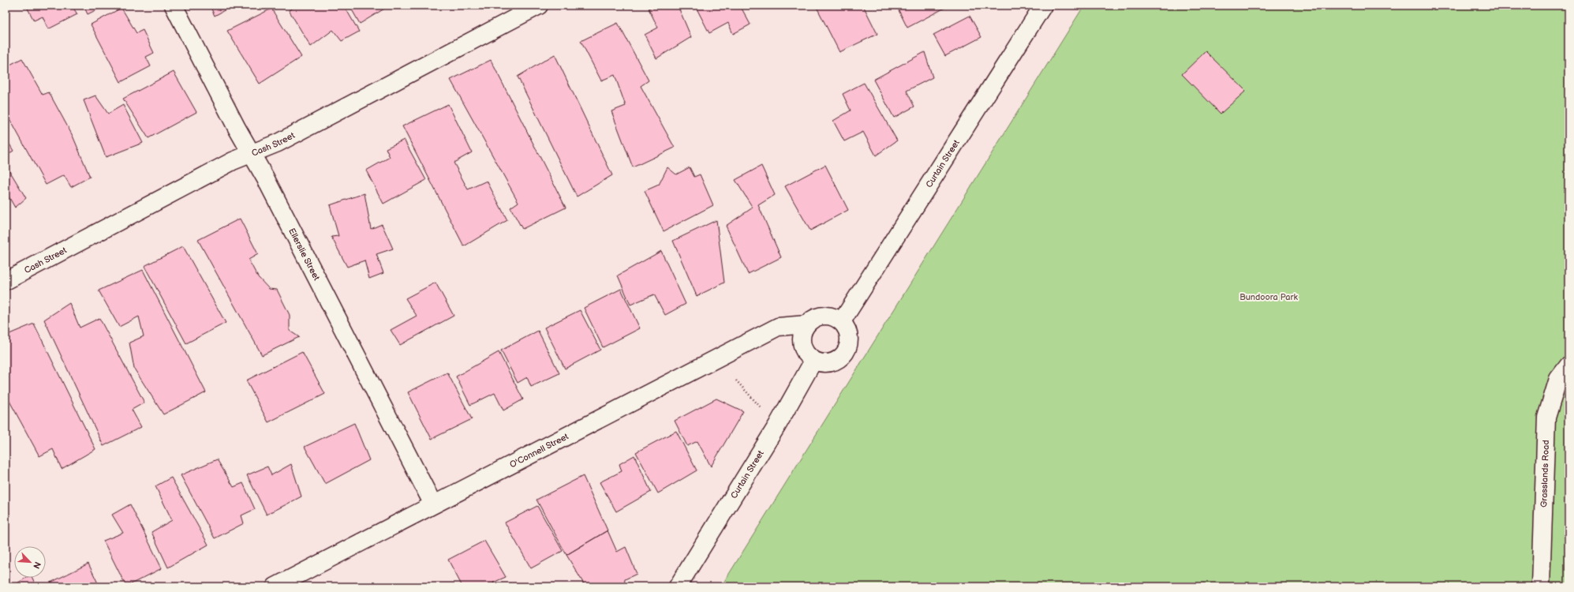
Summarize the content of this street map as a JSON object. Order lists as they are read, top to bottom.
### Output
{
  "streets": {
    "street": [
      "Cash Street",
      "Curtain Street",
      "Ellerslie Street",
      "O'Connell Street",
      "Grasslands Road"
    ]
  },
  "crossings": [
    ["Cash Street", "Ellerslie Street"],
    ["Curtain Street", "O'Connell Street"],
    ["Ellerslie Street", "O'Connell Street"]
  ],
  "parks": ["Bundoora Park"],
  "north": "bottom right"
}
